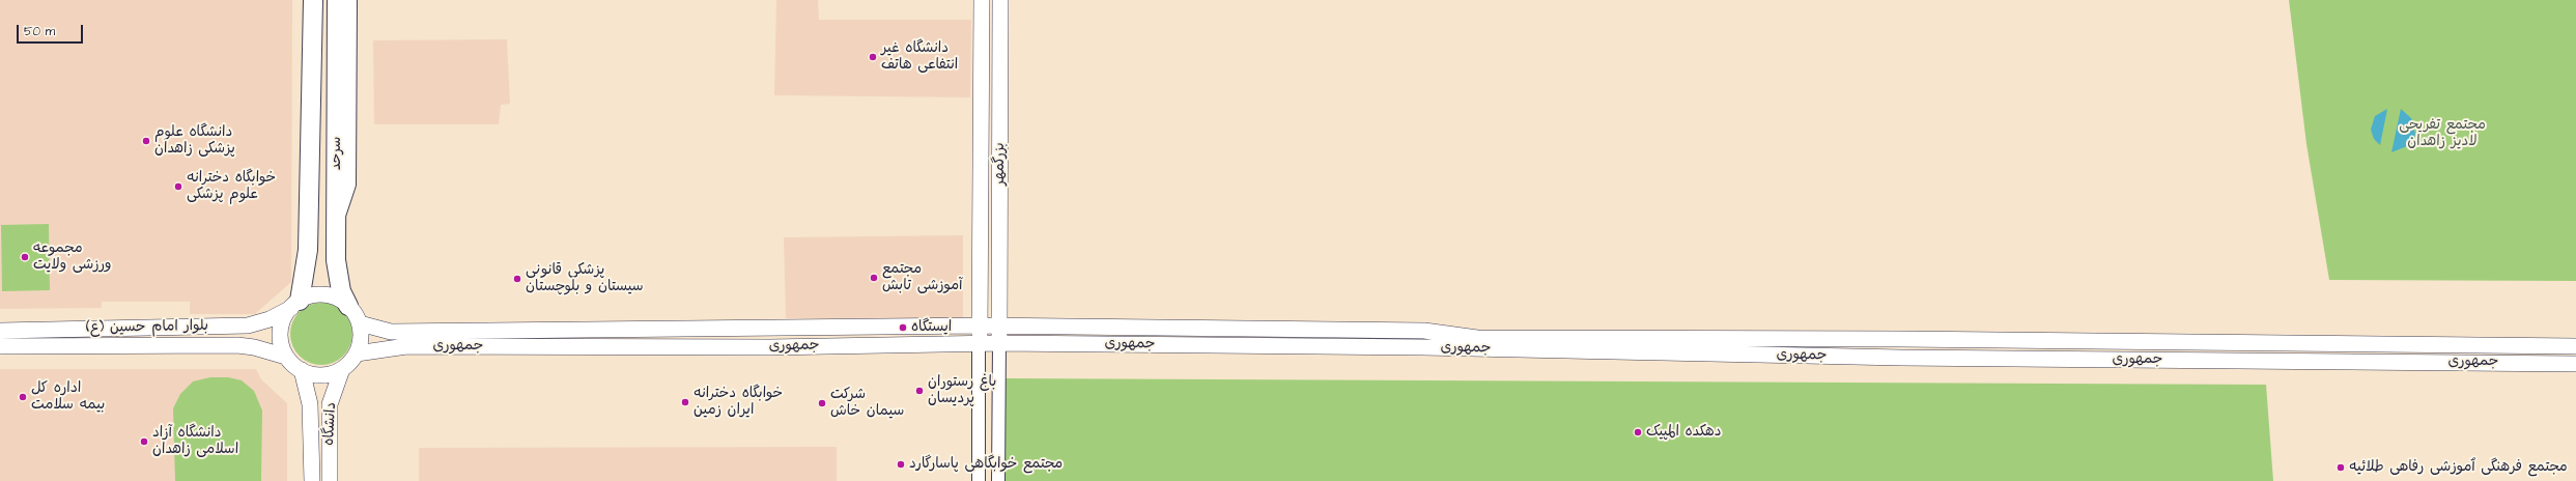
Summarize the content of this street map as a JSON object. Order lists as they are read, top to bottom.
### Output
{
  "streets": {
    "highway": ["سرحد"],
    "main road": [
      "بزرگمهر",
      "بلوار امام حسین (ع)",
      "جمهوری",
      "دانشگاه"
    ]
  },
  "crossings": [
    ["سرحد", "بلوار امام حسین (ع)"],
    ["سرحد", "جمهوری"],
    ["سرحد", "دانشگاه"],
    ["بزرگمهر", "جمهوری"],
    ["بلوار امام حسین (ع)", "جمهوری"],
    ["بلوار امام حسین (ع)", "دانشگاه"],
    ["جمهوری", "دانشگاه"]
  ],
  "parks": ["مجتمع تفریحی لادیز زاهدان"],
  "places": [
    "دانشگاه غیر انتفاعی هاتف",
    "دانشگاه علوم پزشکی زاهدان",
    "خوابگاه دخترانه علوم پزشکی",
    "مجموعه ورزشی ولایت",
    "مجتمع آموزشی تابش",
    "پزشکی قانونی سیستان و بلوچستان",
    "ایستگاه",
    "باغ رستوران پردیسان",
    "اداره کل بیمه سلامت",
    "خوابگاه دخترانه ایران زمین",
    "شرکت سیمان خاش",
    "دهکده المپیک",
    "دانشگاه آزاد اسلامی زاهدان",
    "مجتمع خوابگاهی پاسارگارد",
    "مجتمع فرهنگی ٱموزشی رفاهی طلائیه"
  ],
  "scale_bar": "50 m"
}
